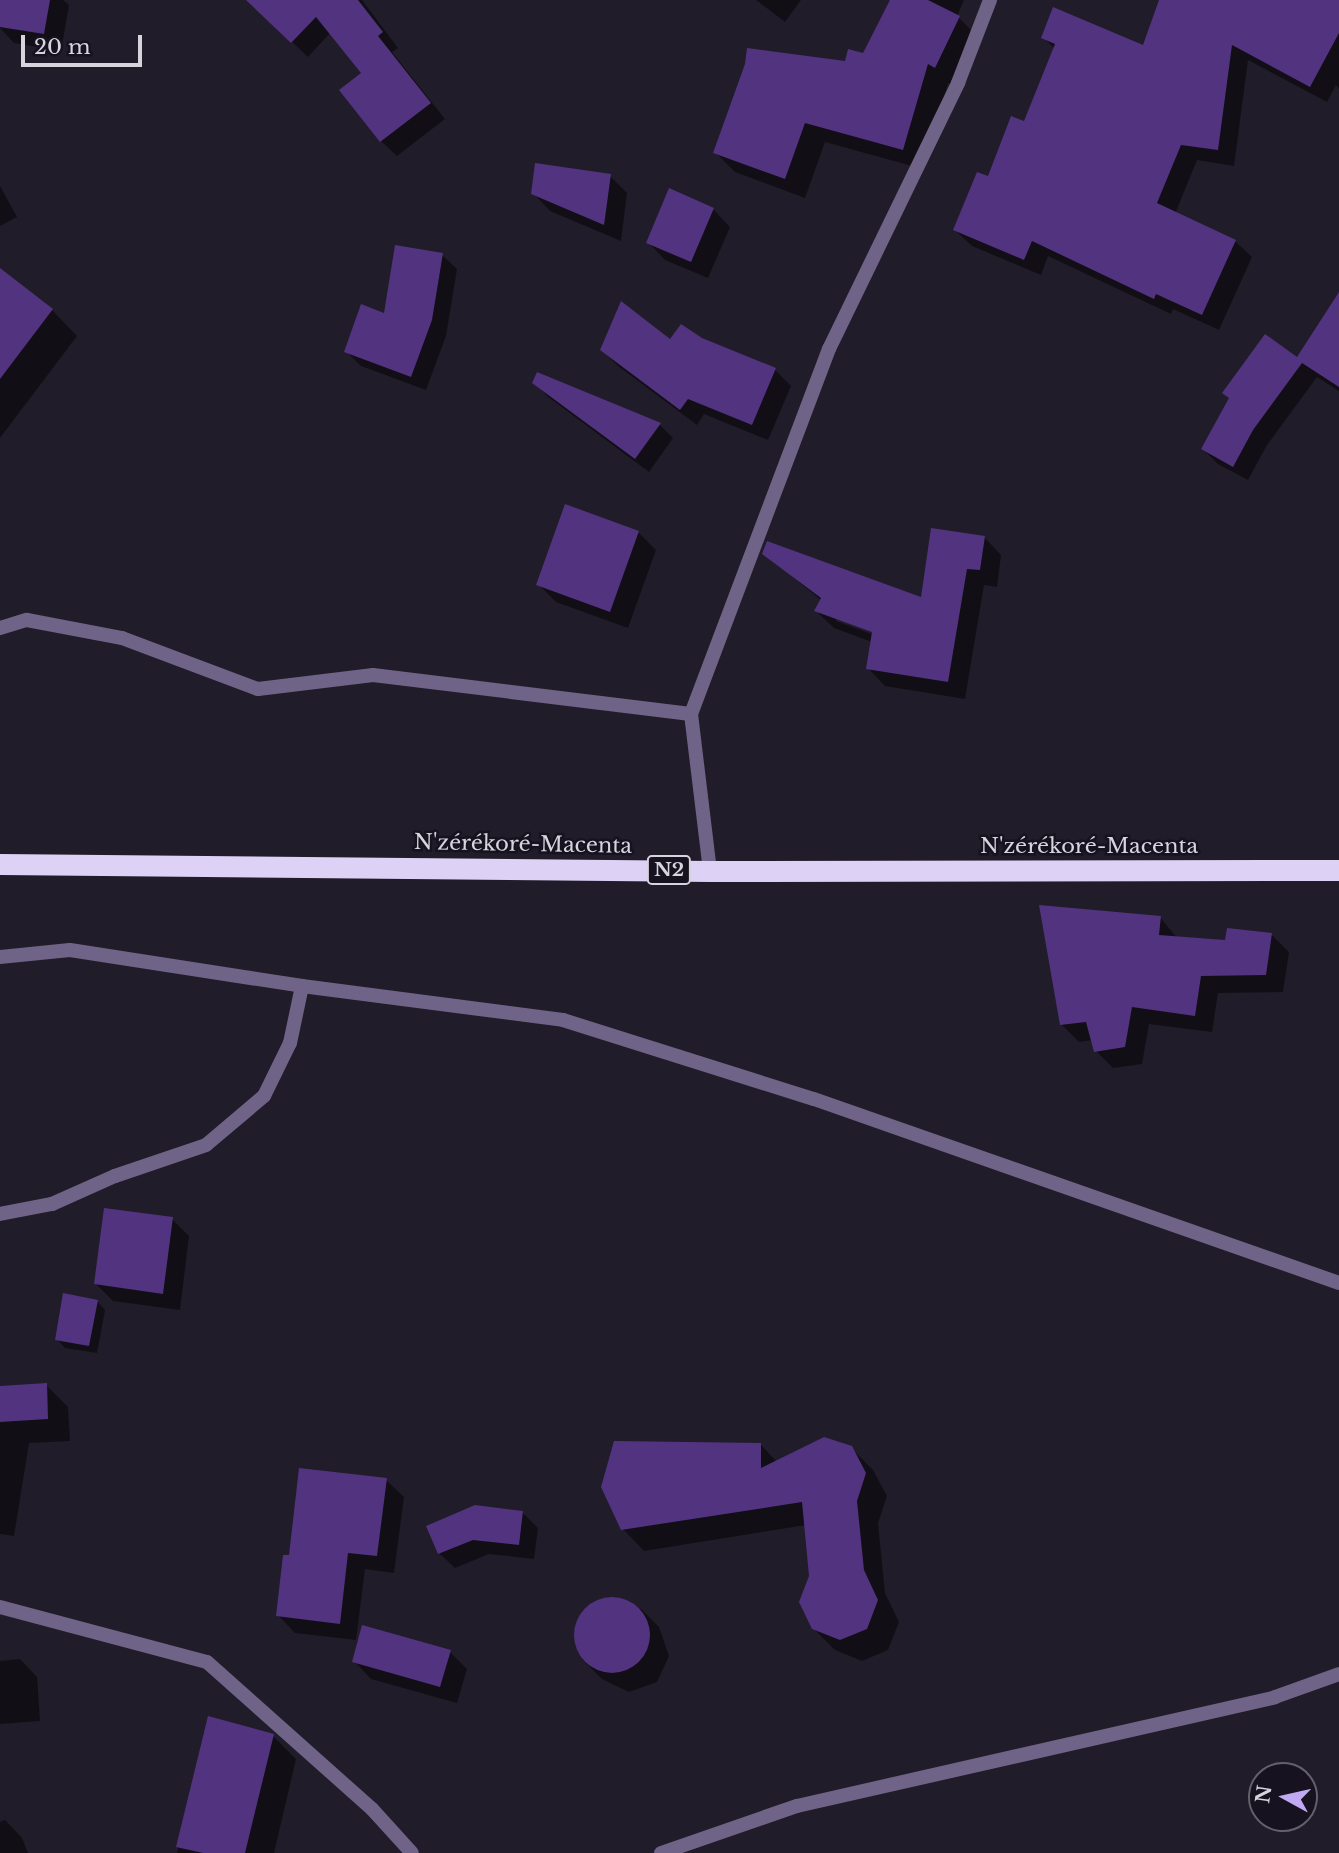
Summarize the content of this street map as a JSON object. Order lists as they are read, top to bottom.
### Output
{
  "streets": {
    "highway": ["N'zérékoré-Macenta", "N2"]
  },
  "scale_bar": "20 m",
  "north": "left"
}
